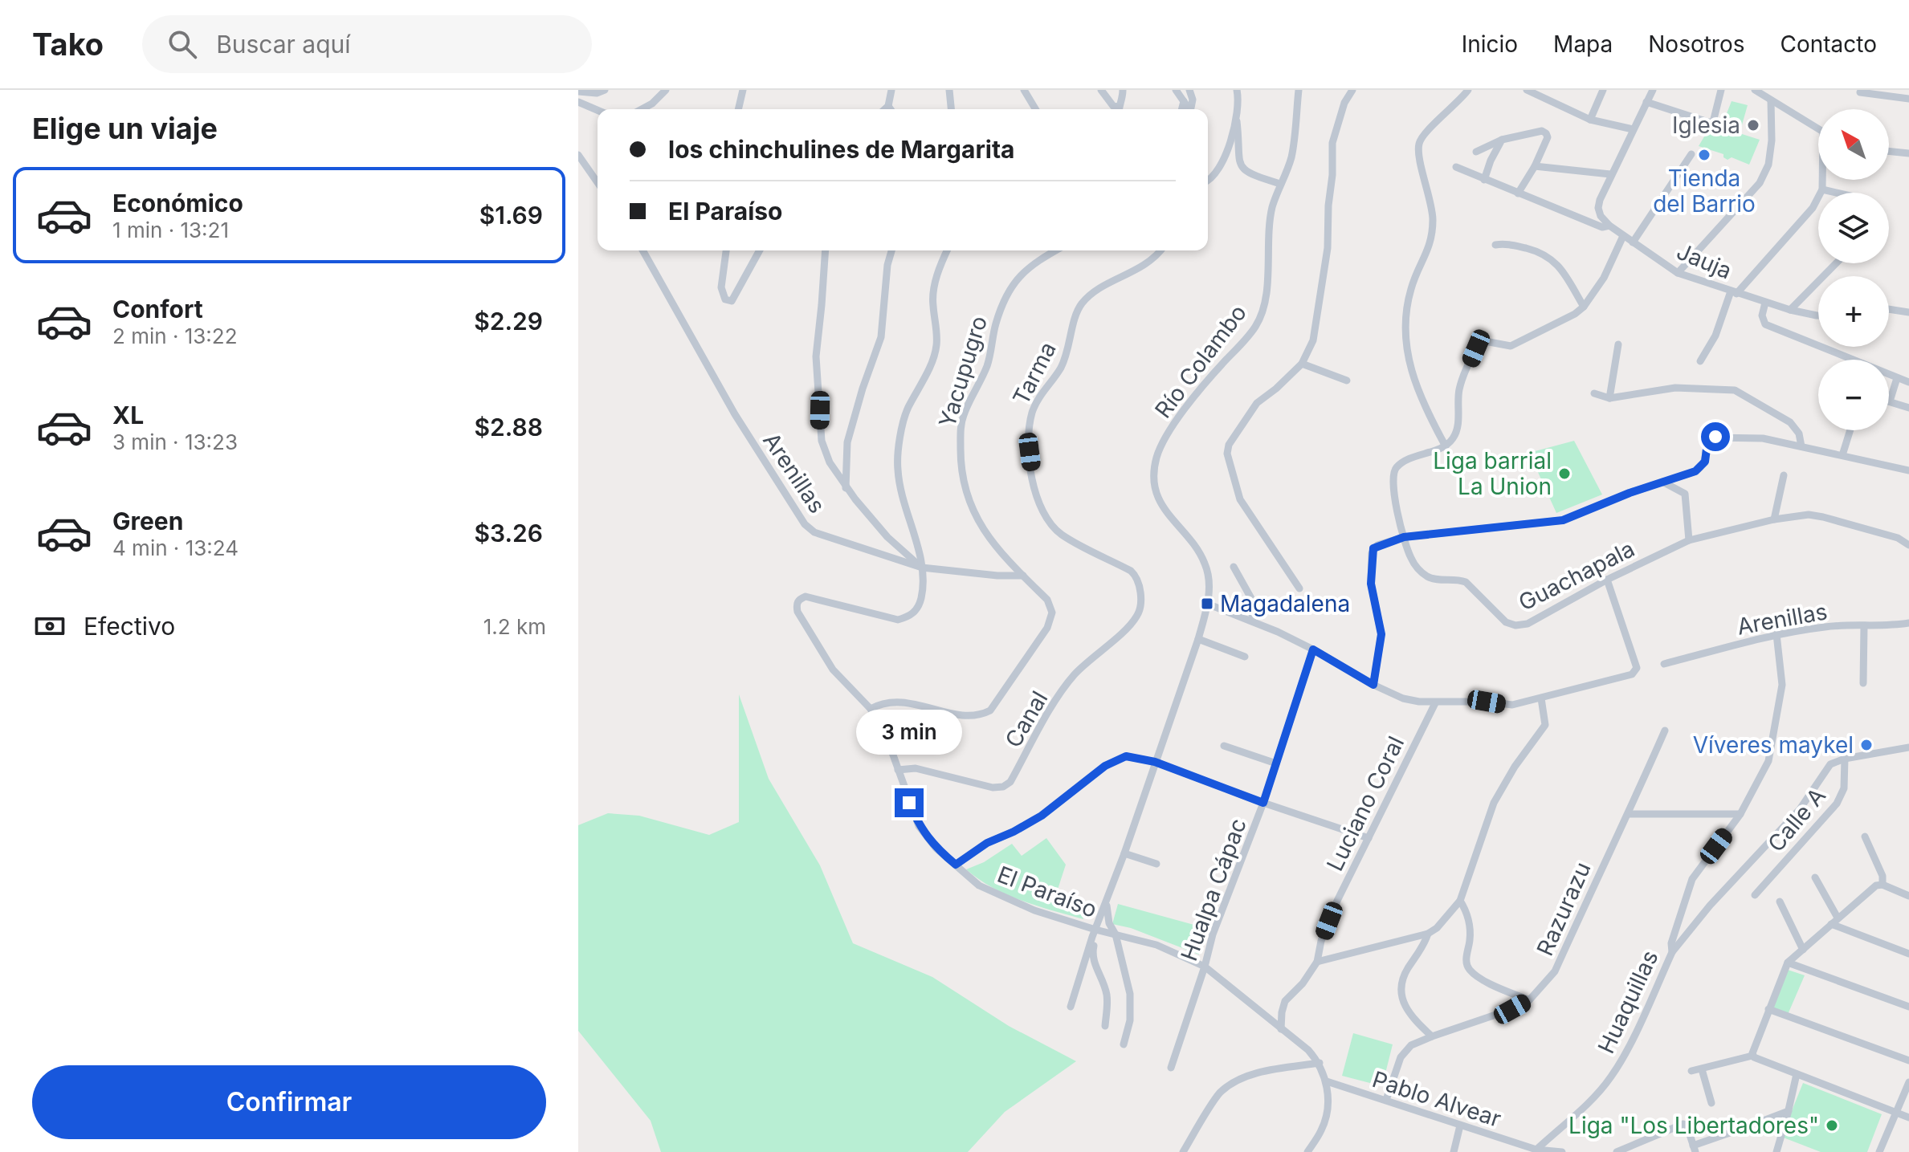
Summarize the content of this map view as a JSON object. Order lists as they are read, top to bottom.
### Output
{
  "streets": {
    "street": [
      "Jauja",
      "Río Colambo",
      "Yacupugro",
      "Tarma",
      "Arenillas",
      "Guachapala",
      "Canal",
      "Luciano Coral",
      "Calle A",
      "Hualpa Cápac",
      "El Paraíso",
      "Razurazu",
      "Huaquillas",
      "Pablo Alvear"
    ]
  },
  "crossings": [
    ["Río Colambo", "El Paraíso"],
    ["Yacupugro", "Arenillas"],
    ["Yacupugro", "El Paraíso"],
    ["Tarma", "Canal"],
    ["Arenillas", "El Paraíso"],
    ["Arenillas", "Huaquillas"],
    ["Canal", "El Paraíso"],
    ["Luciano Coral", "El Paraíso"],
    ["Hualpa Cápac", "El Paraíso"],
    ["Razurazu", "Pablo Alvear"],
    ["Huaquillas", "Pablo Alvear"]
  ],
  "places": {
    "other": [
      "Iglesia",
      "Tienda del Barrio",
      "Liga barrial La Union",
      "Víveres maykel",
      "Liga \"Los Libertadores\""
    ],
    "transit": ["Magadalena"]
  },
  "north": "top left",
  "page": {
    "header": "Tako",
    "search": "Buscar aquí",
    "nav": [
      "Inicio",
      "Mapa",
      "Nosotros",
      "Contacto"
    ],
    "heading": "Elige un viaje",
    "map_buttons": ["+", "−"],
    "banner": ["los chinchulines de Margarita", "El Paraíso"],
    "list": [
      {
        "name": "Económico",
        "note": "1 min · 13:21",
        "value": "$1.69"
      },
      {
        "name": "Confort",
        "note": "2 min · 13:22",
        "value": "$2.29"
      },
      {
        "name": "XL",
        "note": "3 min · 13:23",
        "value": "$2.88"
      },
      {
        "name": "Green",
        "note": "4 min · 13:24",
        "value": "$3.26"
      }
    ],
    "pay": ["Efectivo", "1.2 km"],
    "bubble": "3 min",
    "buttons": "Confirmar"
  }
}
